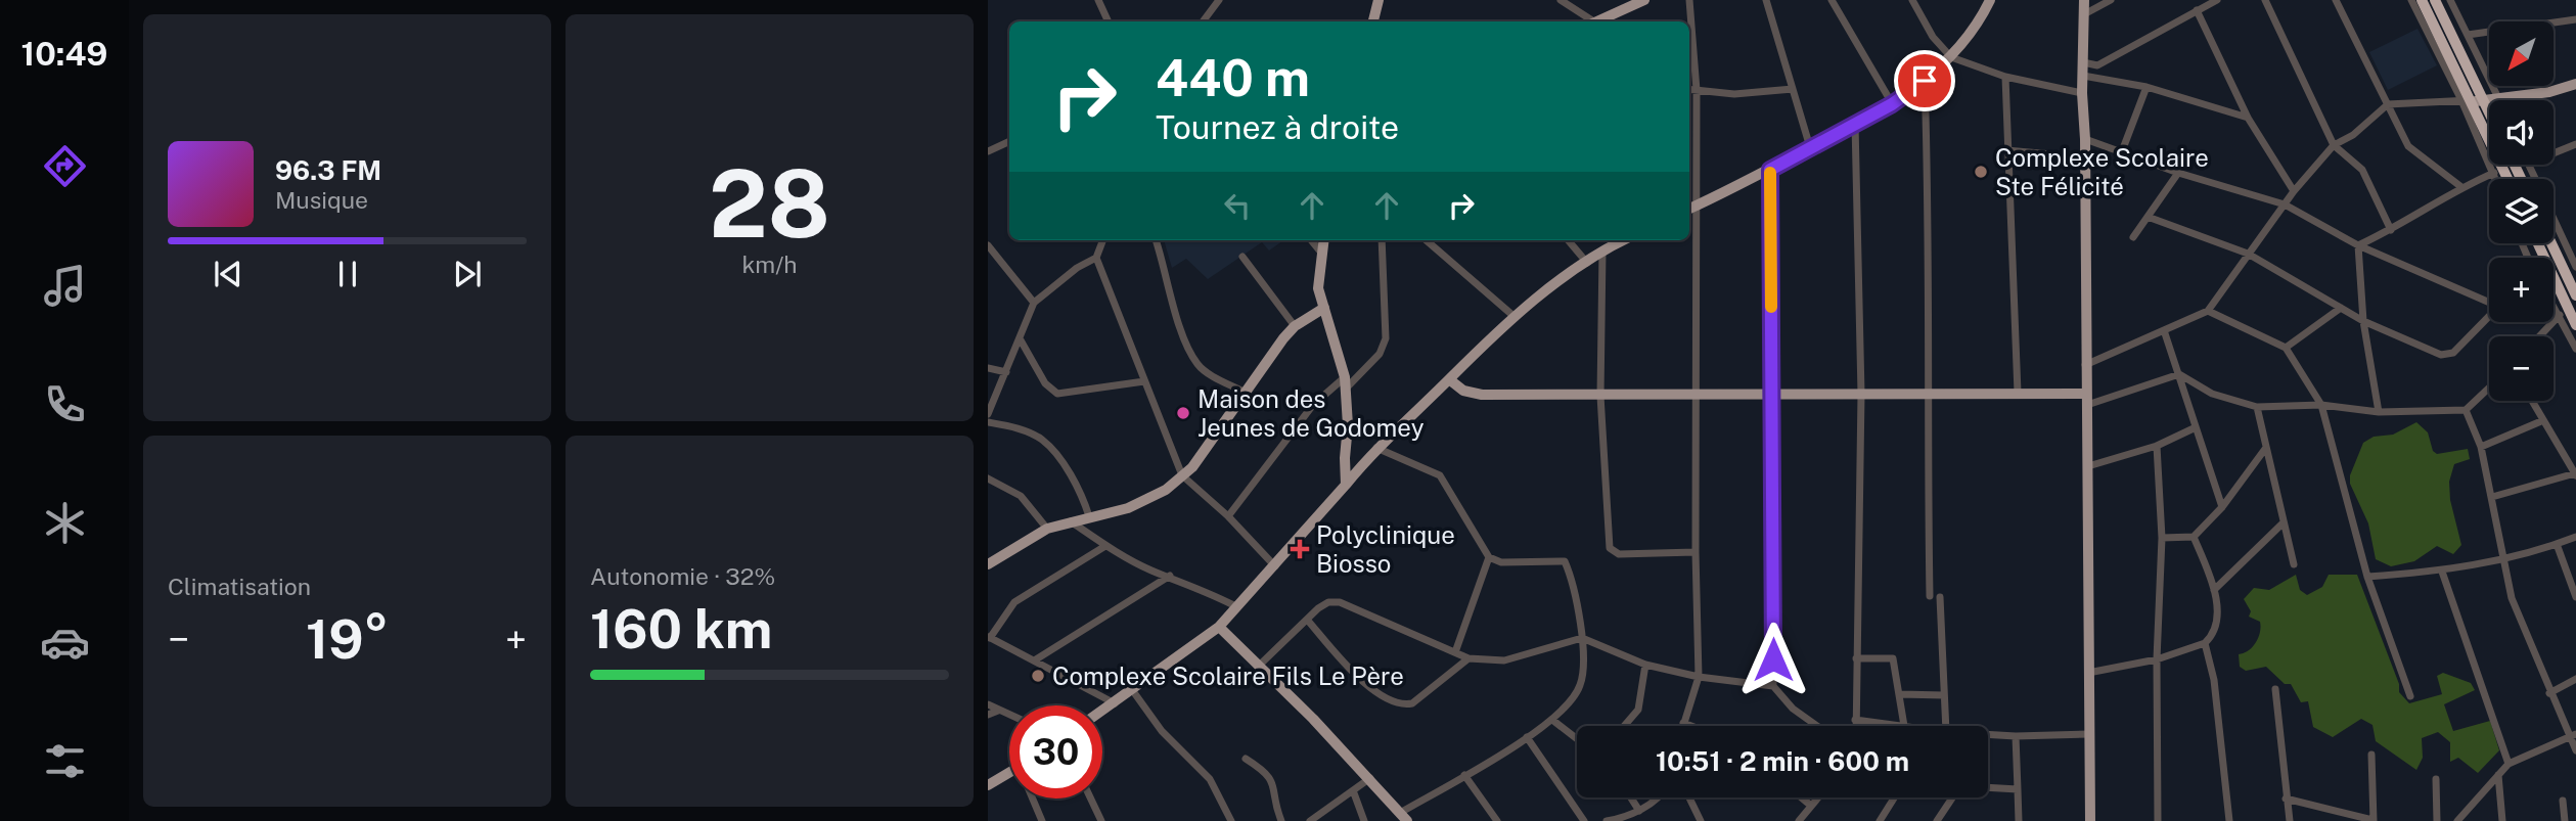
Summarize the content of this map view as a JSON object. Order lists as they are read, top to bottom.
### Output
{
  "places": {
    "other": ["Complexe Scolaire Ste Félicité", "Maison des Jeunes de Godomey", "Complexe Scolaire Fils Le Père"],
    "health": ["Polyclinique Biosso"]
  },
  "north": "bottom left",
  "page": {
    "tabs": "10:49",
    "tile": [
      ["28", "km/h"],
      "Climatisation",
      ["Autonomie · 32%", "160 km"]
    ],
    "map_buttons": ["+", "−"],
    "turn": ["440 m", "Tournez à droite"],
    "song": ["96.3 FM", "Musique"],
    "heat": ["−", "19°", "+"],
    "limit": "30",
    "trip": "10:51 · 2 min · 600 m"
  }
}
